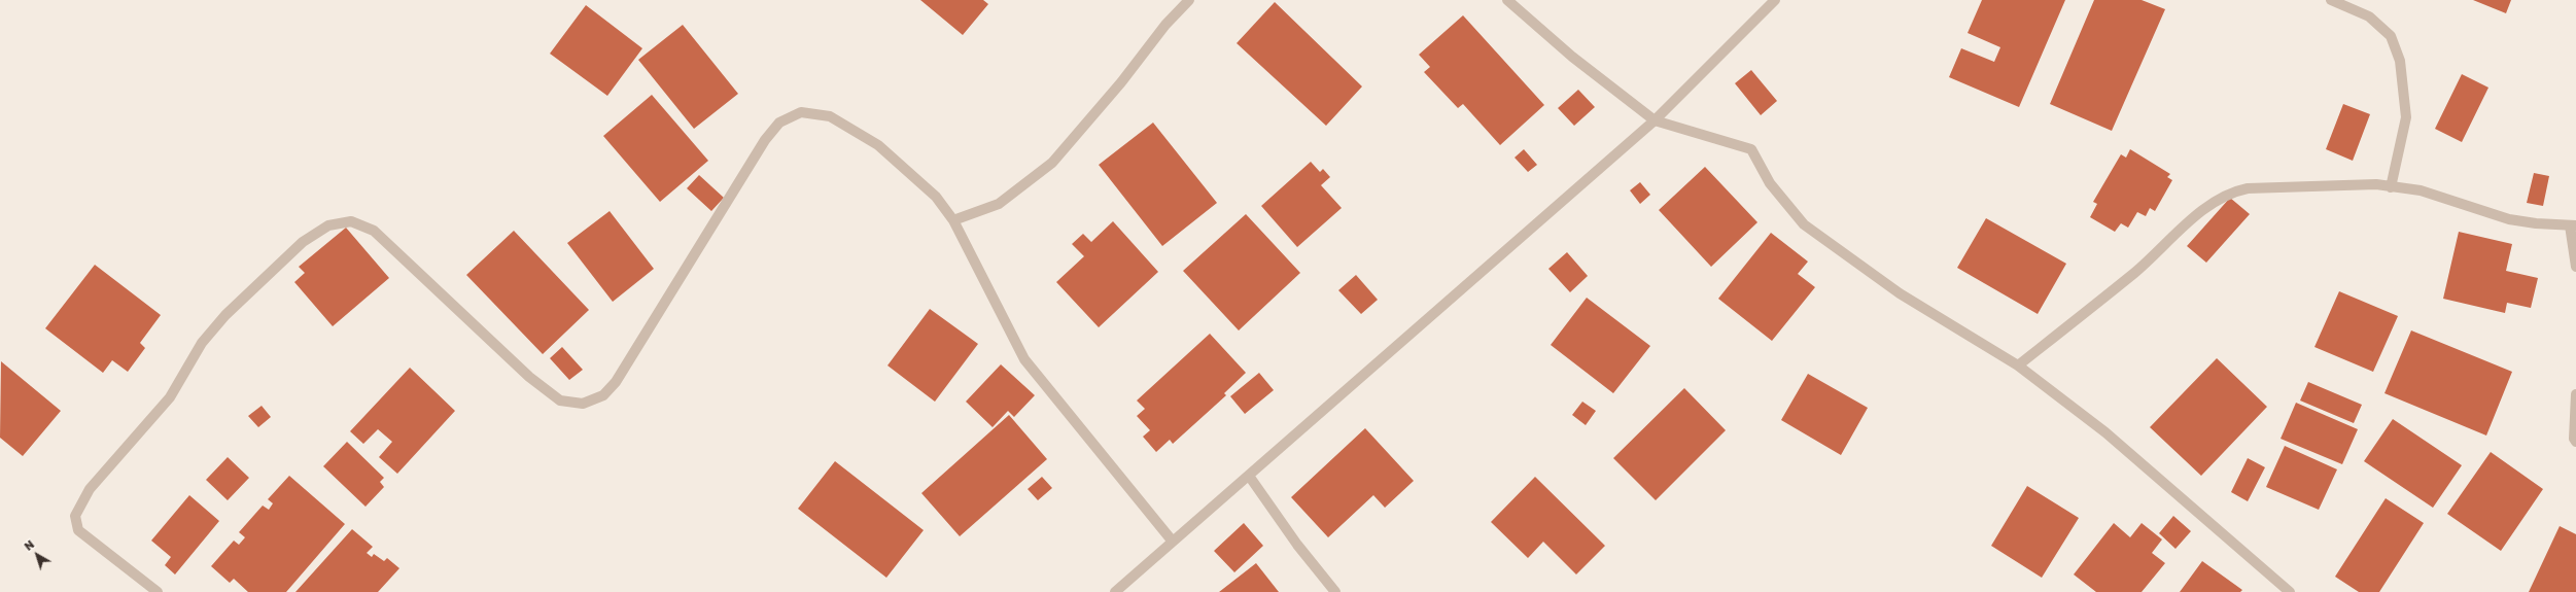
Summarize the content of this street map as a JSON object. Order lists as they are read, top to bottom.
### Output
{
  "north": "top left"
}
